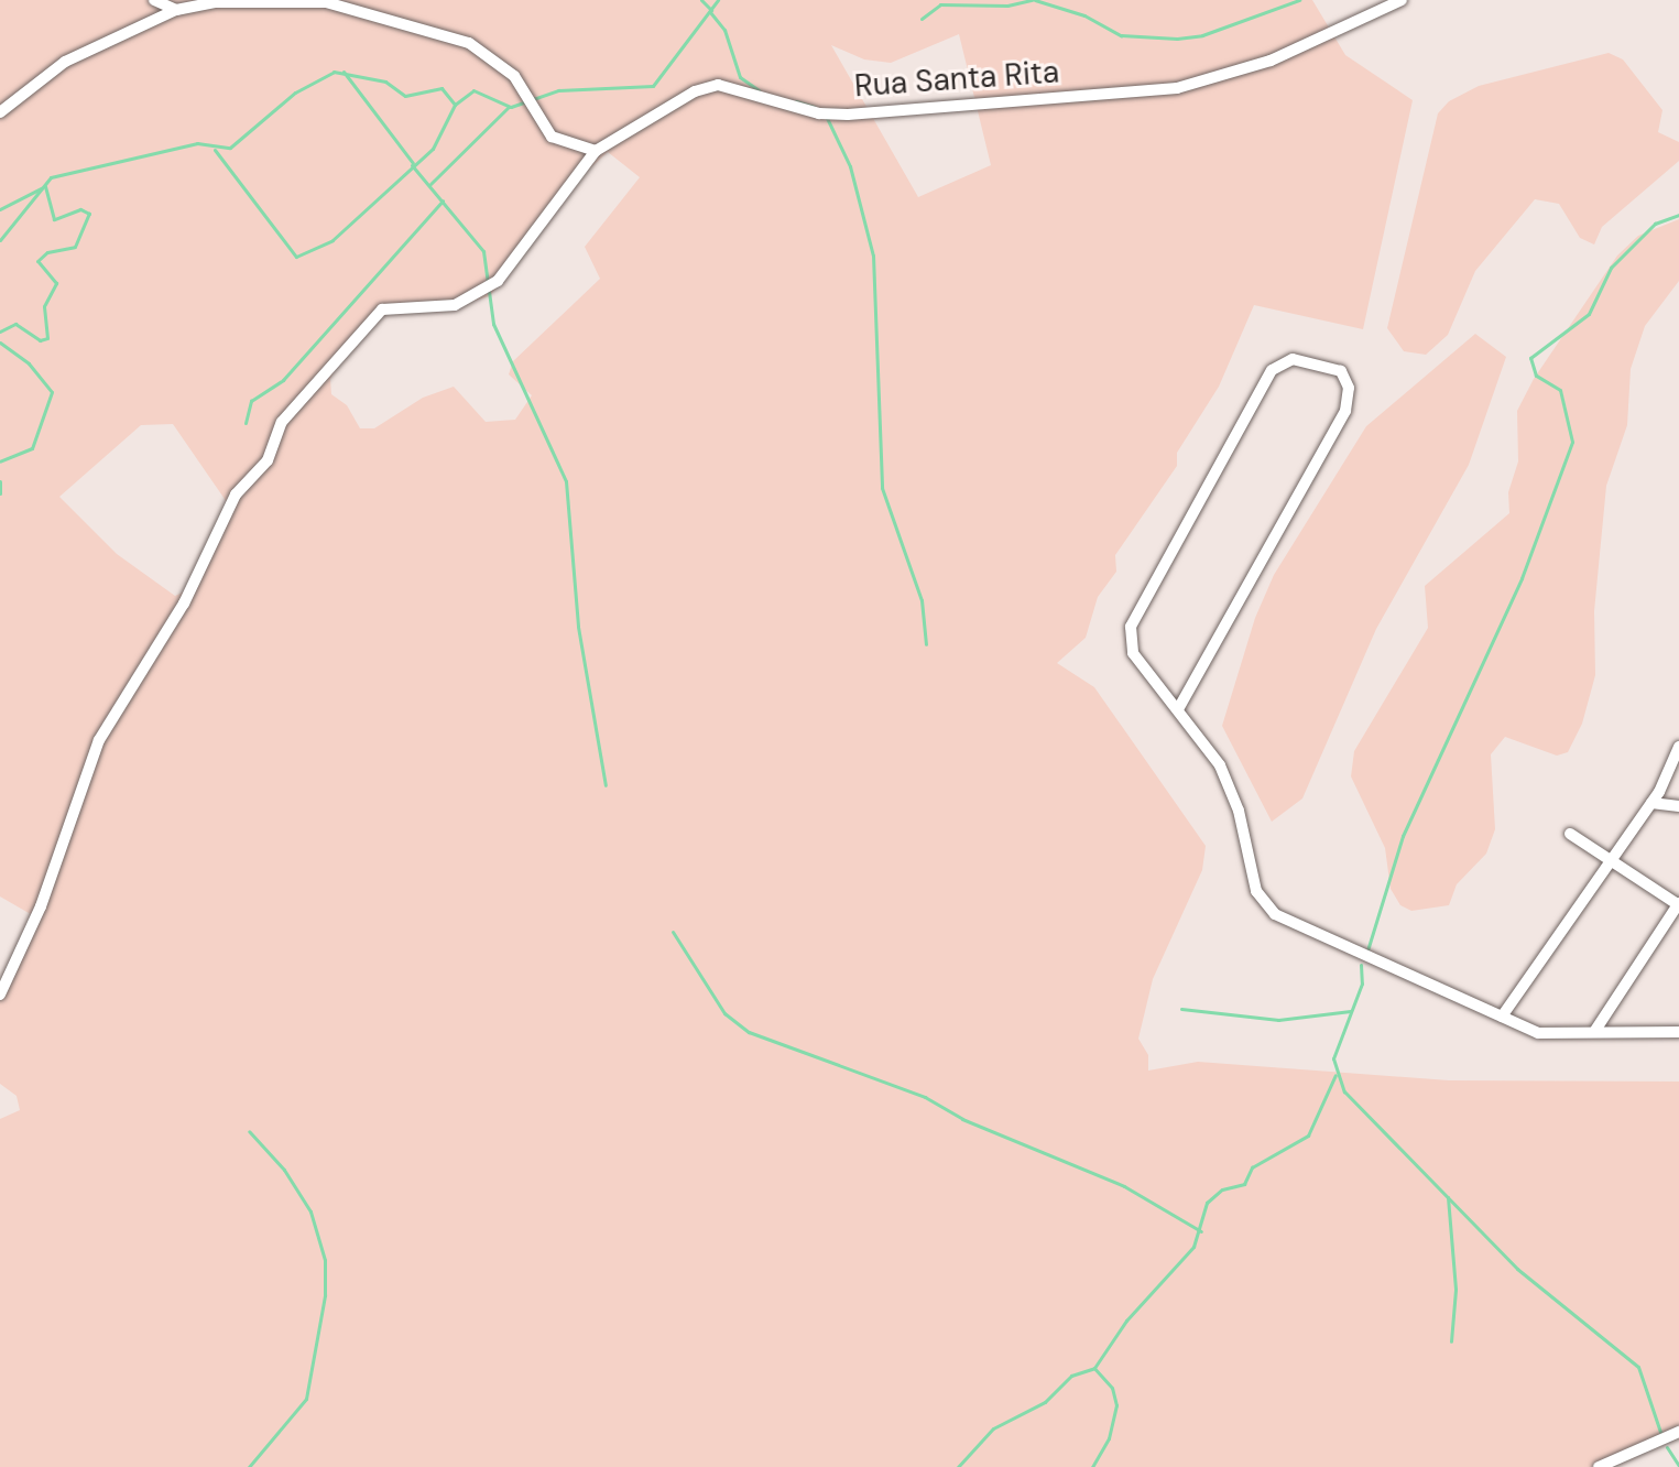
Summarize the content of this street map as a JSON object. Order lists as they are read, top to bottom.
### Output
{
  "streets": {
    "street": ["Rua Santa Rita"]
  }
}
